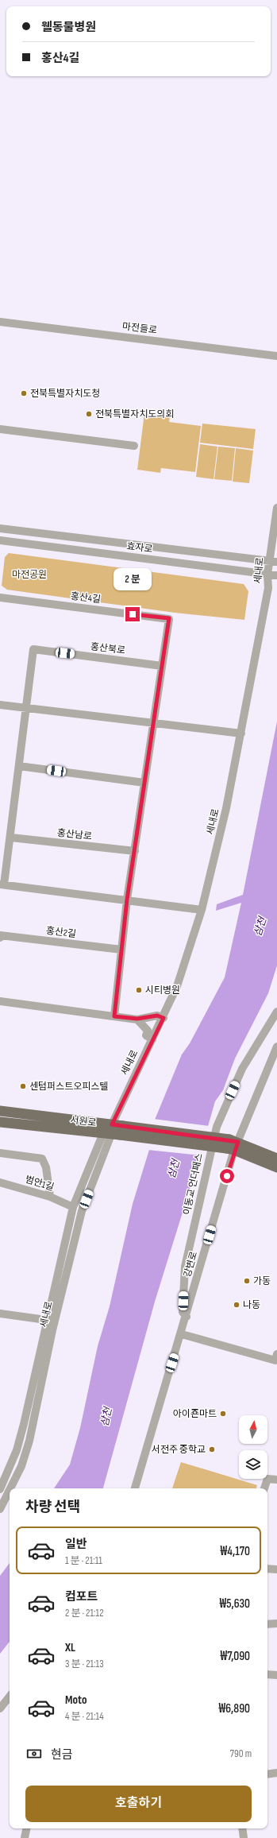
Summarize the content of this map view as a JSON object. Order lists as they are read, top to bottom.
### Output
{
  "streets": {
    "main road": ["서원로"],
    "street": [
      "마전들로",
      "효자로",
      "세내로",
      "홍산4길",
      "홍산북로",
      "홍산남로",
      "홍산2길",
      "범안1길",
      "이동교 언더패스",
      "강변로"
    ]
  },
  "crossings": [
    ["효자로", "세내로"],
    ["세내로", "서원로"],
    ["세내로", "범안1길"],
    ["홍산4길", "홍산북로"],
    ["홍산북로", "홍산남로"],
    ["서원로", "강변로"],
    ["이동교 언더패스", "강변로"]
  ],
  "water": ["삼천"],
  "parks": ["마전공원"],
  "places": [
    "전북특별자치도청",
    "전북특별자치도의회",
    "시티병원",
    "센텀퍼스트오피스텔",
    "가동",
    "나동",
    "아이죤마트",
    "서전주 중학교"
  ],
  "north": "top",
  "page": {
    "banner": ["웰동물병원", "홍산4길"],
    "bubble": "2 분",
    "heading": "차량 선택",
    "list": [
      {
        "name": "일반",
        "note": "1 분 · 21:11",
        "value": "₩4,170"
      },
      {
        "name": "컴포트",
        "note": "2 분 · 21:12",
        "value": "₩5,630"
      },
      {
        "name": "XL",
        "note": "3 분 · 21:13",
        "value": "₩7,090"
      },
      {
        "name": "Moto",
        "note": "4 분 · 21:14",
        "value": "₩6,890"
      }
    ],
    "pay": ["현금", "790 m"],
    "buttons": "호출하기"
  }
}
